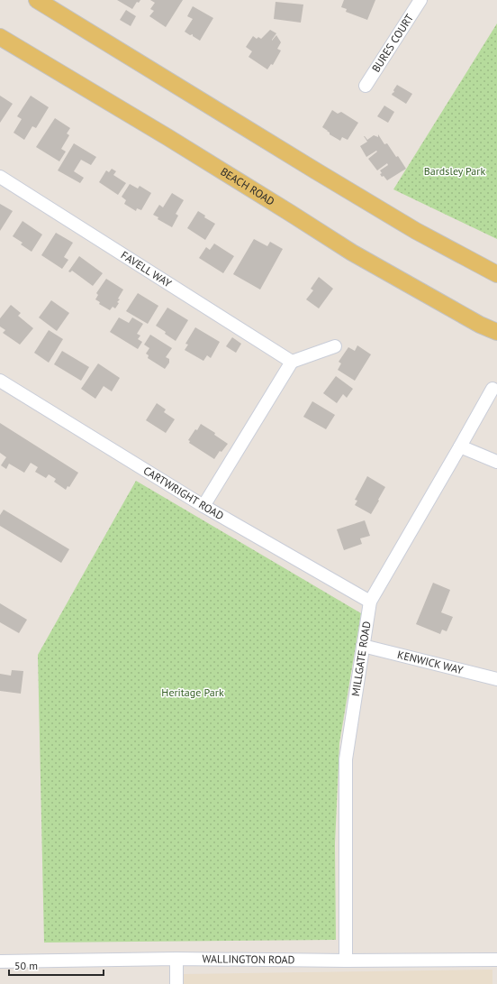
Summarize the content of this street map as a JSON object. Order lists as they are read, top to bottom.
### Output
{
  "streets": {
    "main road": ["BEACH ROAD"],
    "street": [
      "BURES COURT",
      "FAVELL WAY",
      "CARTWRIGHT ROAD",
      "MILLGATE ROAD",
      "KENWICK WAY",
      "WALLINGTON ROAD"
    ]
  },
  "crossings": [
    ["CARTWRIGHT ROAD", "MILLGATE ROAD"],
    ["MILLGATE ROAD", "KENWICK WAY"],
    ["MILLGATE ROAD", "WALLINGTON ROAD"]
  ],
  "parks": ["Bardsley Park", "Heritage Park"],
  "scale_bar": "50 m"
}
